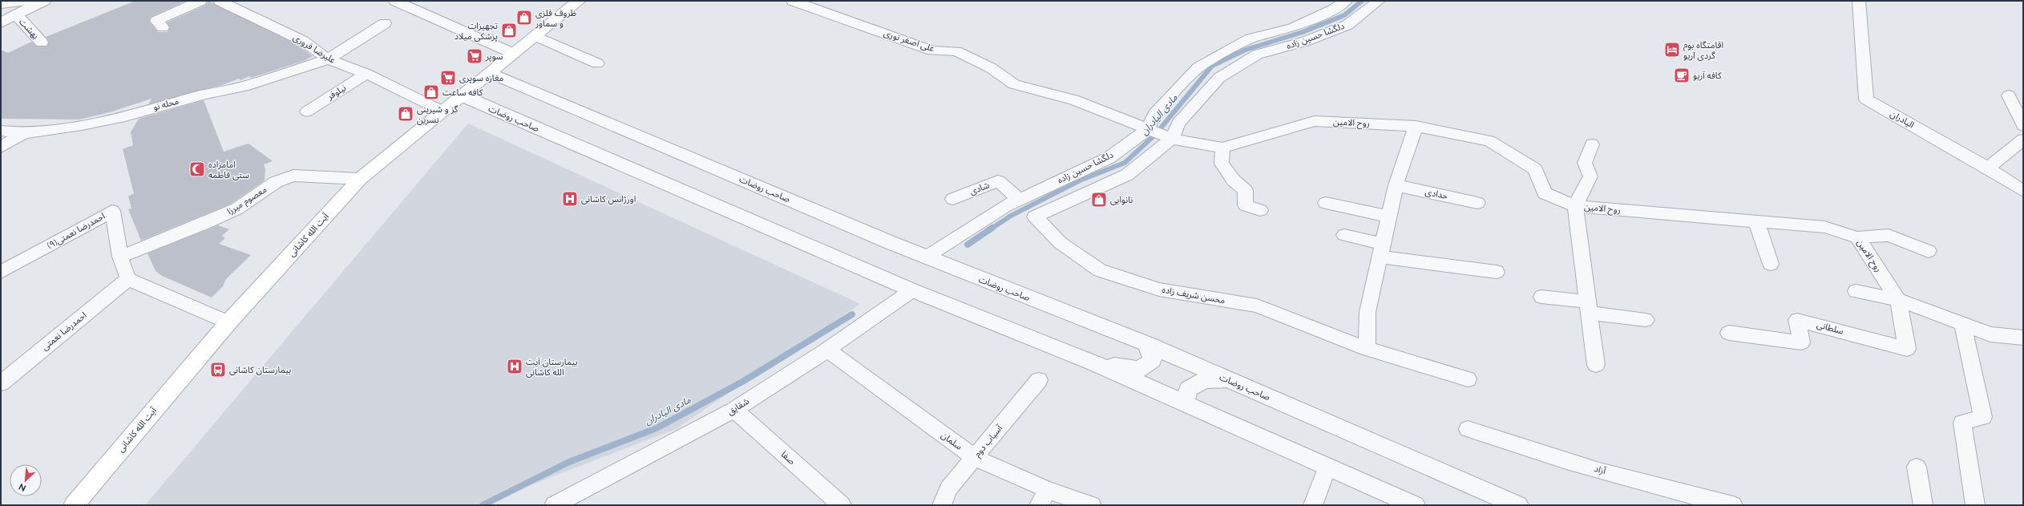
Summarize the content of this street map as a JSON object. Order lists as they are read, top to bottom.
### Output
{
  "streets": {
    "main road": ["آیت الله کاشانی"],
    "street": [
      "بهشت",
      "دلگشا حسین زاده",
      "علی اصغر نوری",
      "علیرضا فروری",
      "نیلوفر",
      "محله نو",
      "صاحب روضات",
      "الیادران",
      "روح الامین",
      "شادی",
      "حدادی",
      "معصوم میرزا",
      "احمدرضا نعمتی(۹)",
      "محسن شریف زاده",
      "سلطانی",
      "احمدرضا نعمتی",
      "شقایق",
      "سلمان",
      "آسیاب دوم",
      "صفا",
      "آزاد"
    ]
  },
  "crossings": [
    ["دلگشا حسین زاده", "علی اصغر نوری"],
    ["دلگشا حسین زاده", "صاحب روضات"],
    ["دلگشا حسین زاده", "روح الامین"],
    ["دلگشا حسین زاده", "شادی"],
    ["دلگشا حسین زاده", "محسن شریف زاده"],
    ["علی اصغر نوری", "روح الامین"],
    ["علیرضا فروری", "نیلوفر"],
    ["علیرضا فروری", "محله نو"],
    ["علیرضا فروری", "آیت الله کاشانی"],
    ["صاحب روضات", "آیت الله کاشانی"],
    ["صاحب روضات", "شقایق"],
    ["روح الامین", "سلطانی"],
    ["معصوم میرزا", "احمدرضا نعمتی(۹)"],
    ["معصوم میرزا", "آیت الله کاشانی"],
    ["احمدرضا نعمتی(۹)", "احمدرضا نعمتی"],
    ["شقایق", "سلمان"],
    ["شقایق", "صفا"],
    ["سلمان", "آسیاب دوم"]
  ],
  "water": ["مادی الیادران"],
  "places": {
    "shop": [
      "ظروف فلزی و سماور",
      "تجهیزات پزشکی میلاد",
      "کافه ساعت",
      "گز و شیرینی نسرین",
      "نانوایی"
    ],
    "hotel": ["اقامتگاه بوم گردی آریو"],
    "supermarket": ["سوپر", "مغازه سوپری"],
    "cafe": ["کافه آریو"],
    "mosque": ["امامزاده ستی فاطمه"],
    "hospital": ["اورژانس کاشانی", "بیمارستان آیت الله کاشانی"],
    "bus stop": ["بیمارستان کاشانی"]
  },
  "north": "bottom left"
}
